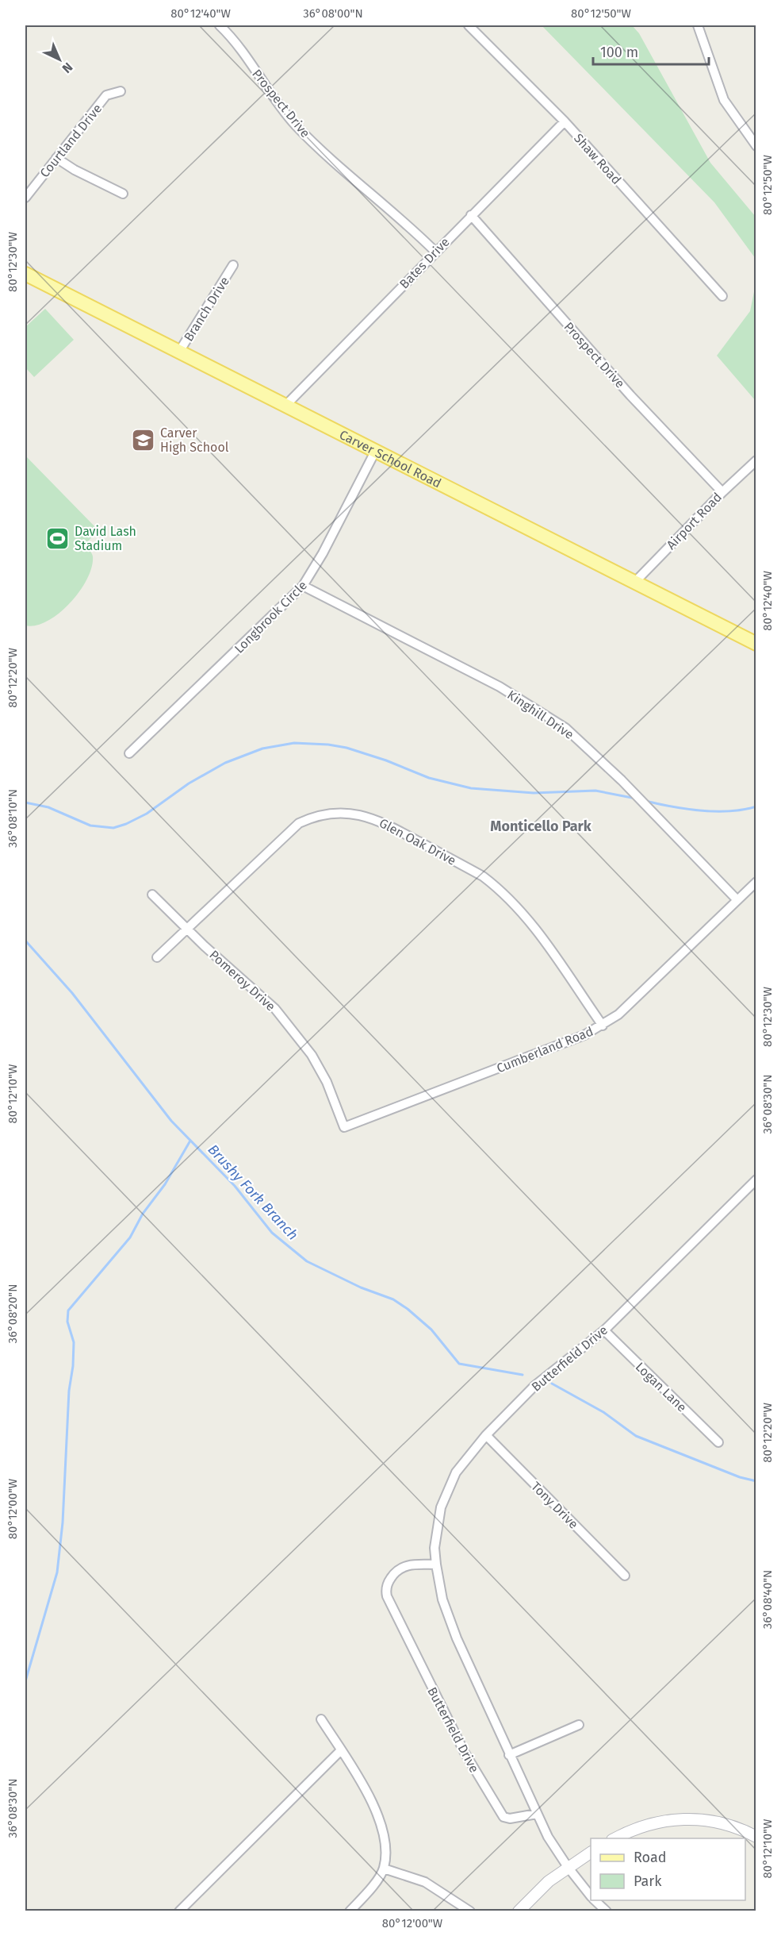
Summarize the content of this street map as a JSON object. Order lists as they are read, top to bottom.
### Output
{
  "streets": {
    "main road": ["Carver School Road"],
    "street": [
      "Prospect Drive",
      "Courtland Drive",
      "Shaw Road",
      "Bates Drive",
      "Branch Drive",
      "Airport Road",
      "Longbrook Circle",
      "Kinghill Drive",
      "Glen Oak Drive",
      "Pomeroy Drive",
      "Cumberland Road",
      "Butterfield Drive",
      "Logan Lane",
      "Tony Drive"
    ]
  },
  "crossings": [
    ["Prospect Drive", "Bates Drive"],
    ["Prospect Drive", "Airport Road"],
    ["Shaw Road", "Bates Drive"],
    ["Bates Drive", "Carver School Road"],
    ["Branch Drive", "Carver School Road"],
    ["Carver School Road", "Airport Road"],
    ["Carver School Road", "Longbrook Circle"],
    ["Longbrook Circle", "Kinghill Drive"],
    ["Kinghill Drive", "Cumberland Road"],
    ["Glen Oak Drive", "Pomeroy Drive"],
    ["Glen Oak Drive", "Cumberland Road"],
    ["Pomeroy Drive", "Cumberland Road"],
    ["Butterfield Drive", "Logan Lane"],
    ["Butterfield Drive", "Tony Drive"]
  ],
  "districts": ["Monticello Park"],
  "water": ["Brushy Fork Branch"],
  "places": {
    "school or university": ["Carver High School"],
    "sports": ["David Lash Stadium"]
  },
  "legend": ["Road", "Park"],
  "scale_bar": "100 m",
  "north": "bottom right",
  "coordinates": [
    "80°12'40\"W",
    "36°08'00\"N",
    "80°12'50\"W",
    "80°12'30\"W",
    "80°12'20\"W",
    "36°08'10\"N",
    "80°12'10\"W",
    "36°08'30\"N",
    "36°08'20\"N",
    "80°12'00\"W",
    "36°08'40\"N"
  ]
}
